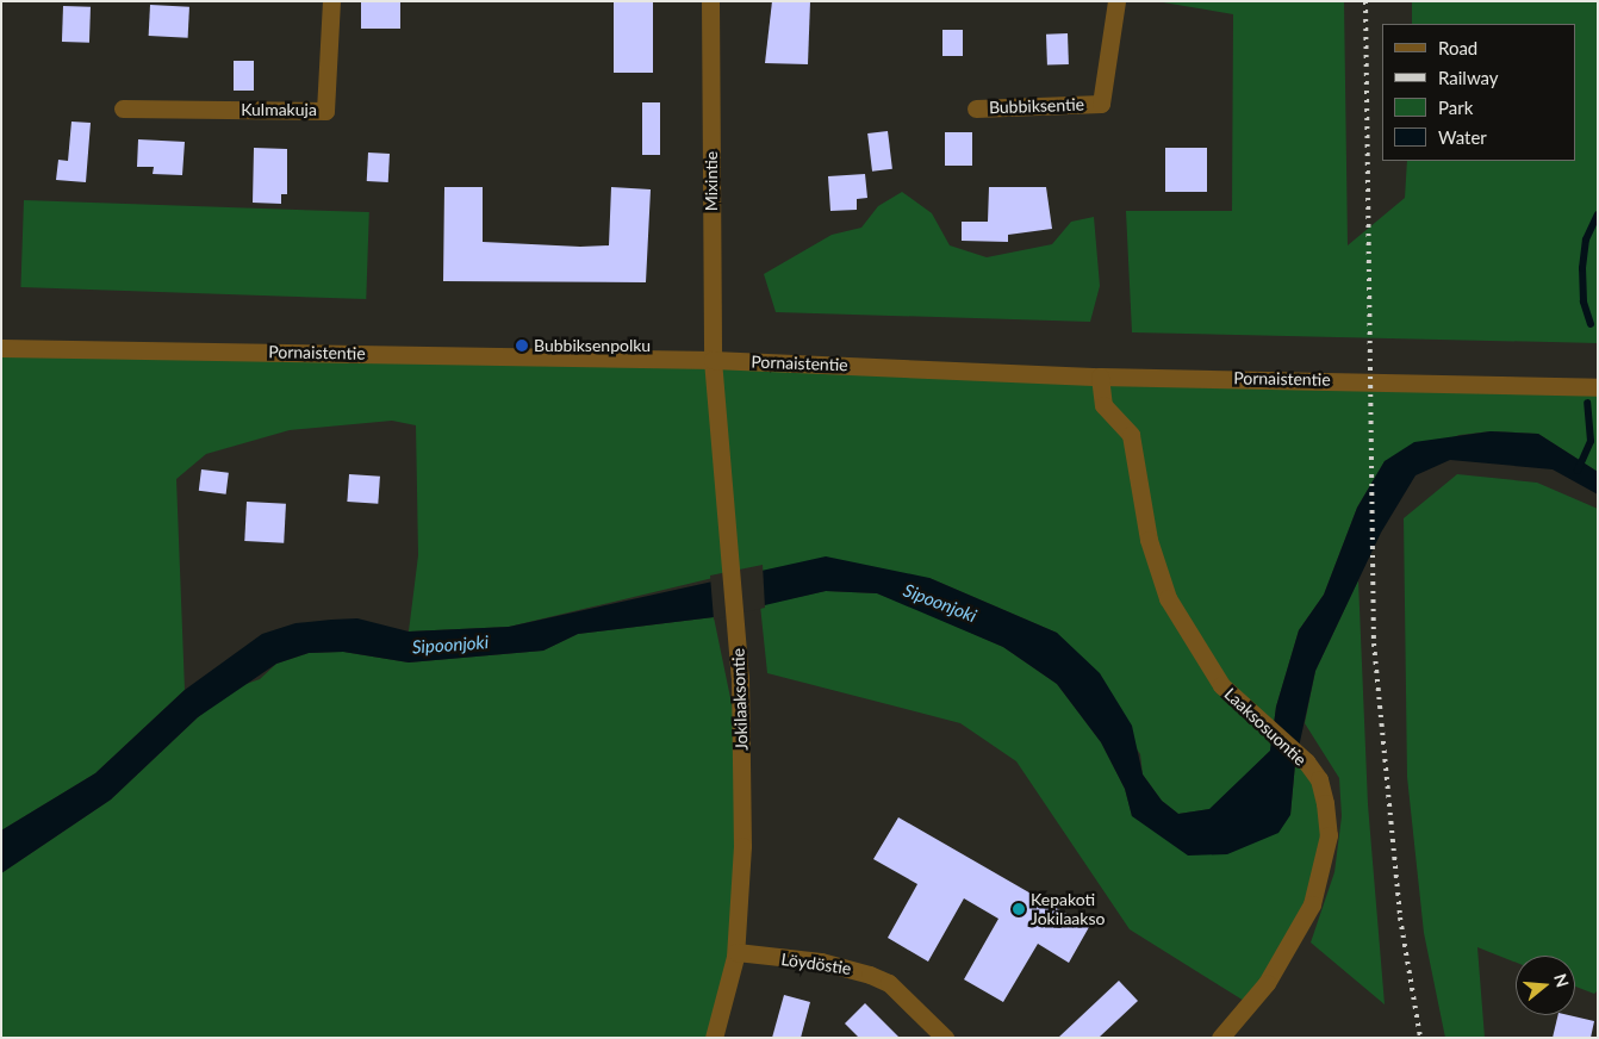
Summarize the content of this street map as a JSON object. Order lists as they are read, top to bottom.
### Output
{
  "streets": {
    "street": [
      "Bubbiksentie",
      "Kulmakuja",
      "Mixintie",
      "Pornaistentie",
      "Jokilaaksontie",
      "Laaksosuontie",
      "Löydöstie"
    ]
  },
  "crossings": [
    ["Mixintie", "Pornaistentie"],
    ["Mixintie", "Jokilaaksontie"],
    ["Pornaistentie", "Jokilaaksontie"],
    ["Pornaistentie", "Laaksosuontie"],
    ["Jokilaaksontie", "Löydöstie"]
  ],
  "water": ["Sipoonjoki"],
  "places": ["Bubbiksenpolku", "Kepakoti Jokilaakso"],
  "legend": [
    "Road",
    "Railway",
    "Park",
    "Water"
  ],
  "north": "right"
}
